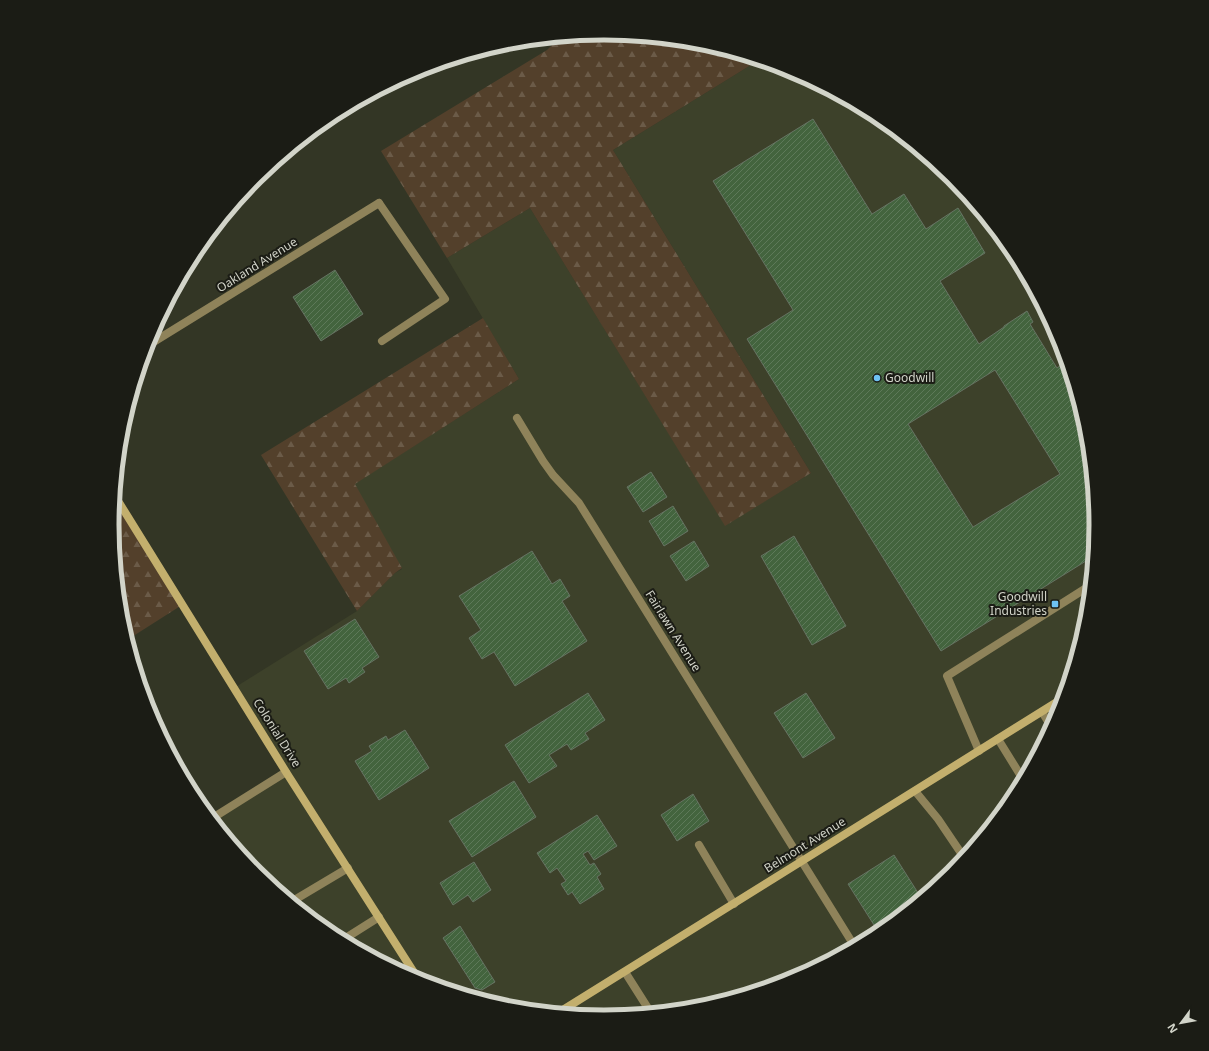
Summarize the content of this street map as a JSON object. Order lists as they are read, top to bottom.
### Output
{
  "streets": {
    "main road": ["Colonial Drive", "Belmont Avenue"],
    "street": ["Oakland Avenue", "Fairlawn Avenue"]
  },
  "crossings": [
    ["Fairlawn Avenue", "Belmont Avenue"]
  ],
  "places": {
    "other": ["Goodwill"],
    "transit": ["Goodwill Industries"]
  },
  "north": "bottom left"
}
